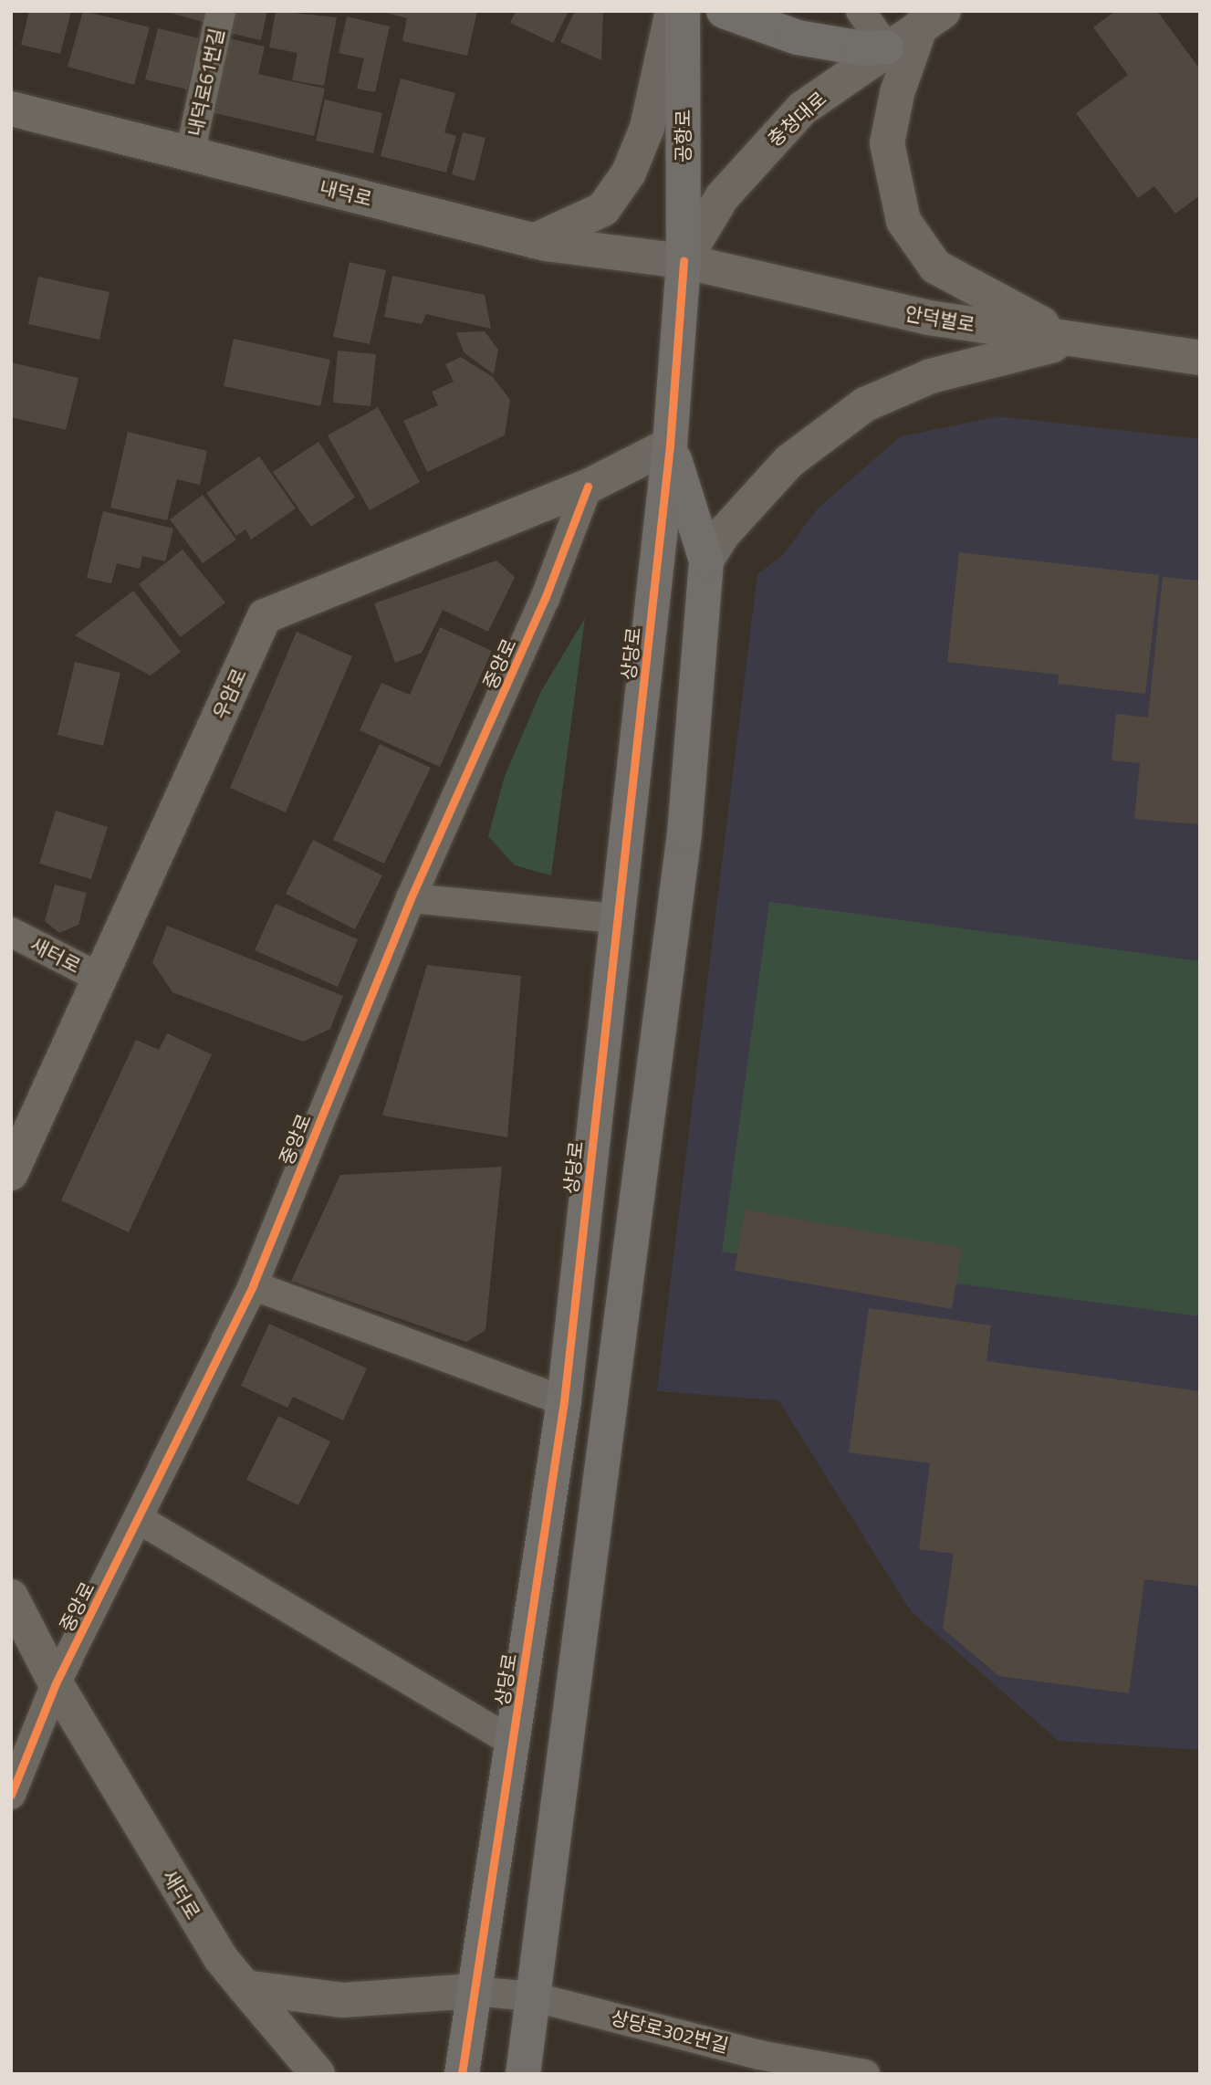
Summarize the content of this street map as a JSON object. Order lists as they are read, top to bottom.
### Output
{
  "streets": {
    "main road": ["공항로", "상당로"],
    "street": [
      "내덕로61번길",
      "충청대로",
      "내덕로",
      "안덕벌로",
      "중앙로",
      "우암로",
      "새터로",
      "상당로302번길"
    ]
  },
  "crossings": [
    ["내덕로61번길", "내덕로"],
    ["충청대로", "공항로"],
    ["충청대로", "내덕로"],
    ["충청대로", "안덕벌로"],
    ["충청대로", "상당로"],
    ["공항로", "내덕로"],
    ["공항로", "안덕벌로"],
    ["공항로", "상당로"],
    ["내덕로", "안덕벌로"],
    ["내덕로", "상당로"],
    ["안덕벌로", "상당로"],
    ["상당로", "중앙로"],
    ["상당로", "우암로"],
    ["상당로", "상당로302번길"],
    ["중앙로", "우암로"],
    ["중앙로", "새터로"],
    ["우암로", "새터로"]
  ]
}
